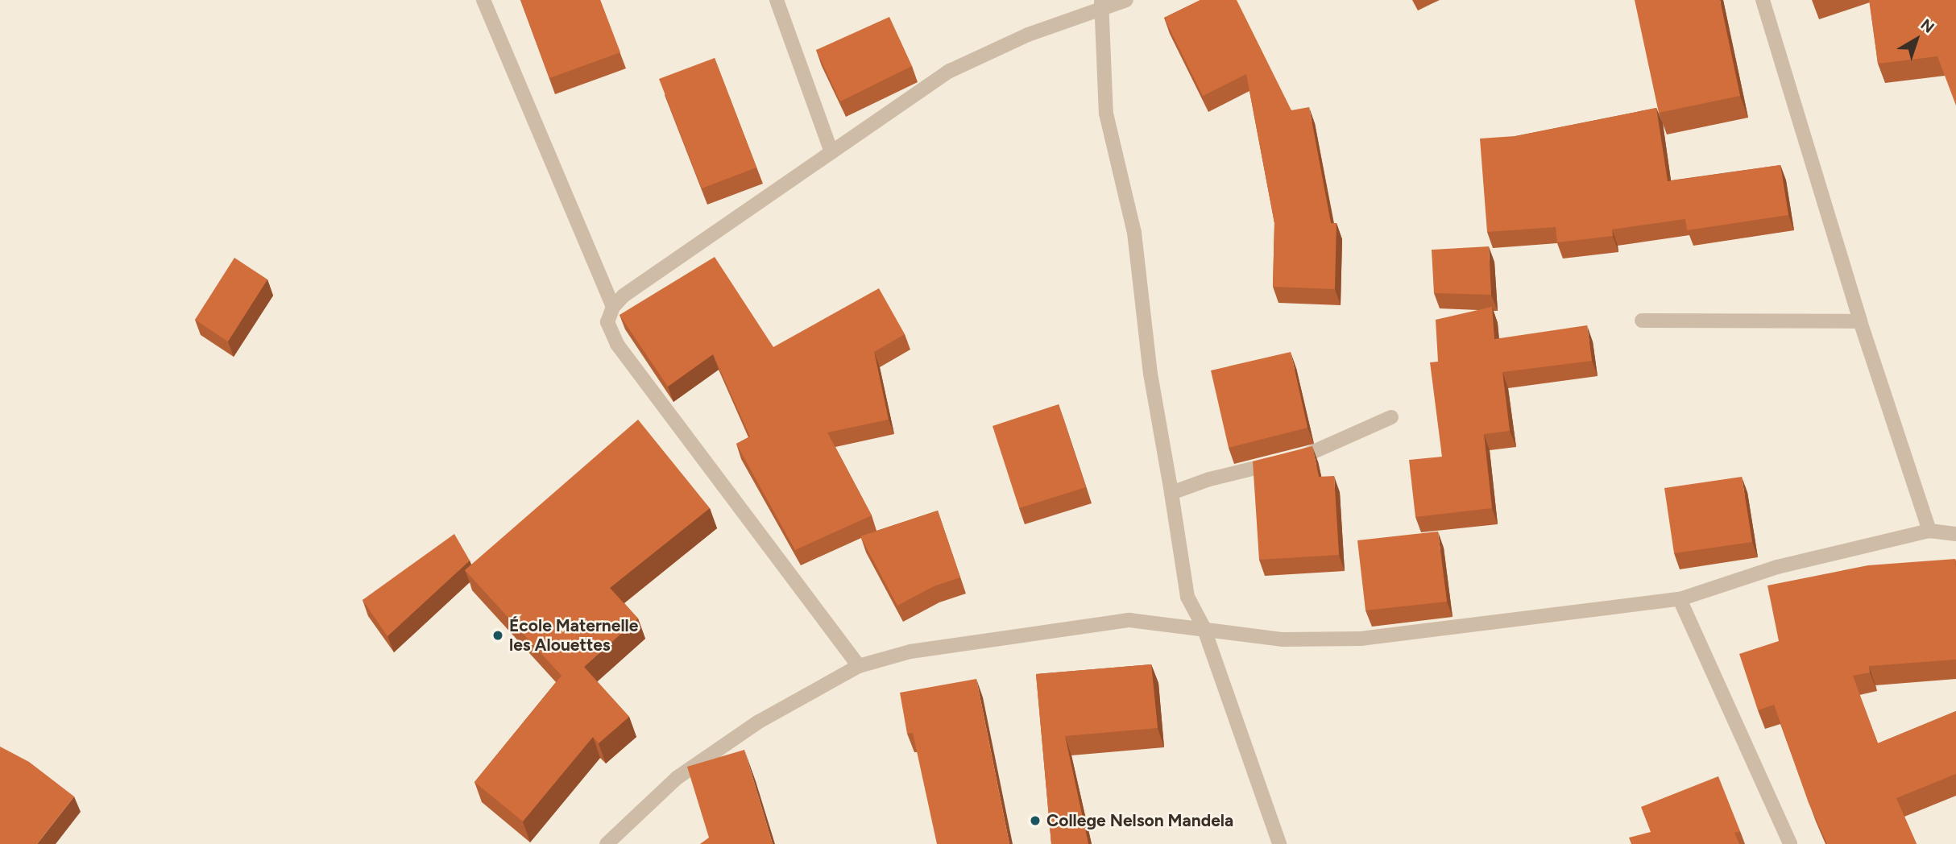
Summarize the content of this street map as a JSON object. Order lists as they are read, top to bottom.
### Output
{
  "places": ["École Maternelle les Alouettes", "College Nelson Mandela"],
  "north": "top right"
}
